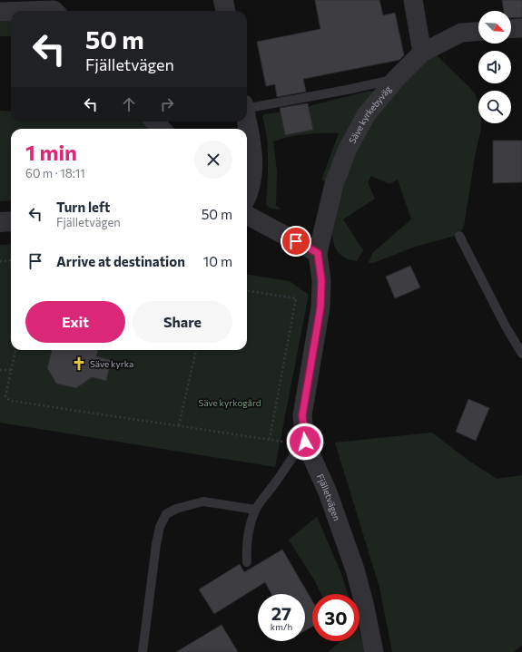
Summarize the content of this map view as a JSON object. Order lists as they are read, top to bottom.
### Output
{
  "streets": {
    "street": ["Säve kyrkebyväg", "Fjälletvägen"]
  },
  "crossings": [
    ["Säve kyrkebyväg", "Fjälletvägen"]
  ],
  "parks": ["Säve kyrkogård"],
  "places": {
    "church": ["Säve kyrka"]
  },
  "north": "bottom right",
  "page": {
    "turn": ["50 m", "Fjälletvägen"],
    "heading": ["1 min", "60 m · 18:11"],
    "list": [
      {
        "name": "Turn left",
        "note": "Fjälletvägen",
        "value": "50 m"
      },
      {
        "name": "Arrive at destination",
        "value": "10 m"
      }
    ],
    "buttons": ["Exit", "Share"],
    "speed": "27 km/h",
    "limit": "30"
  }
}
